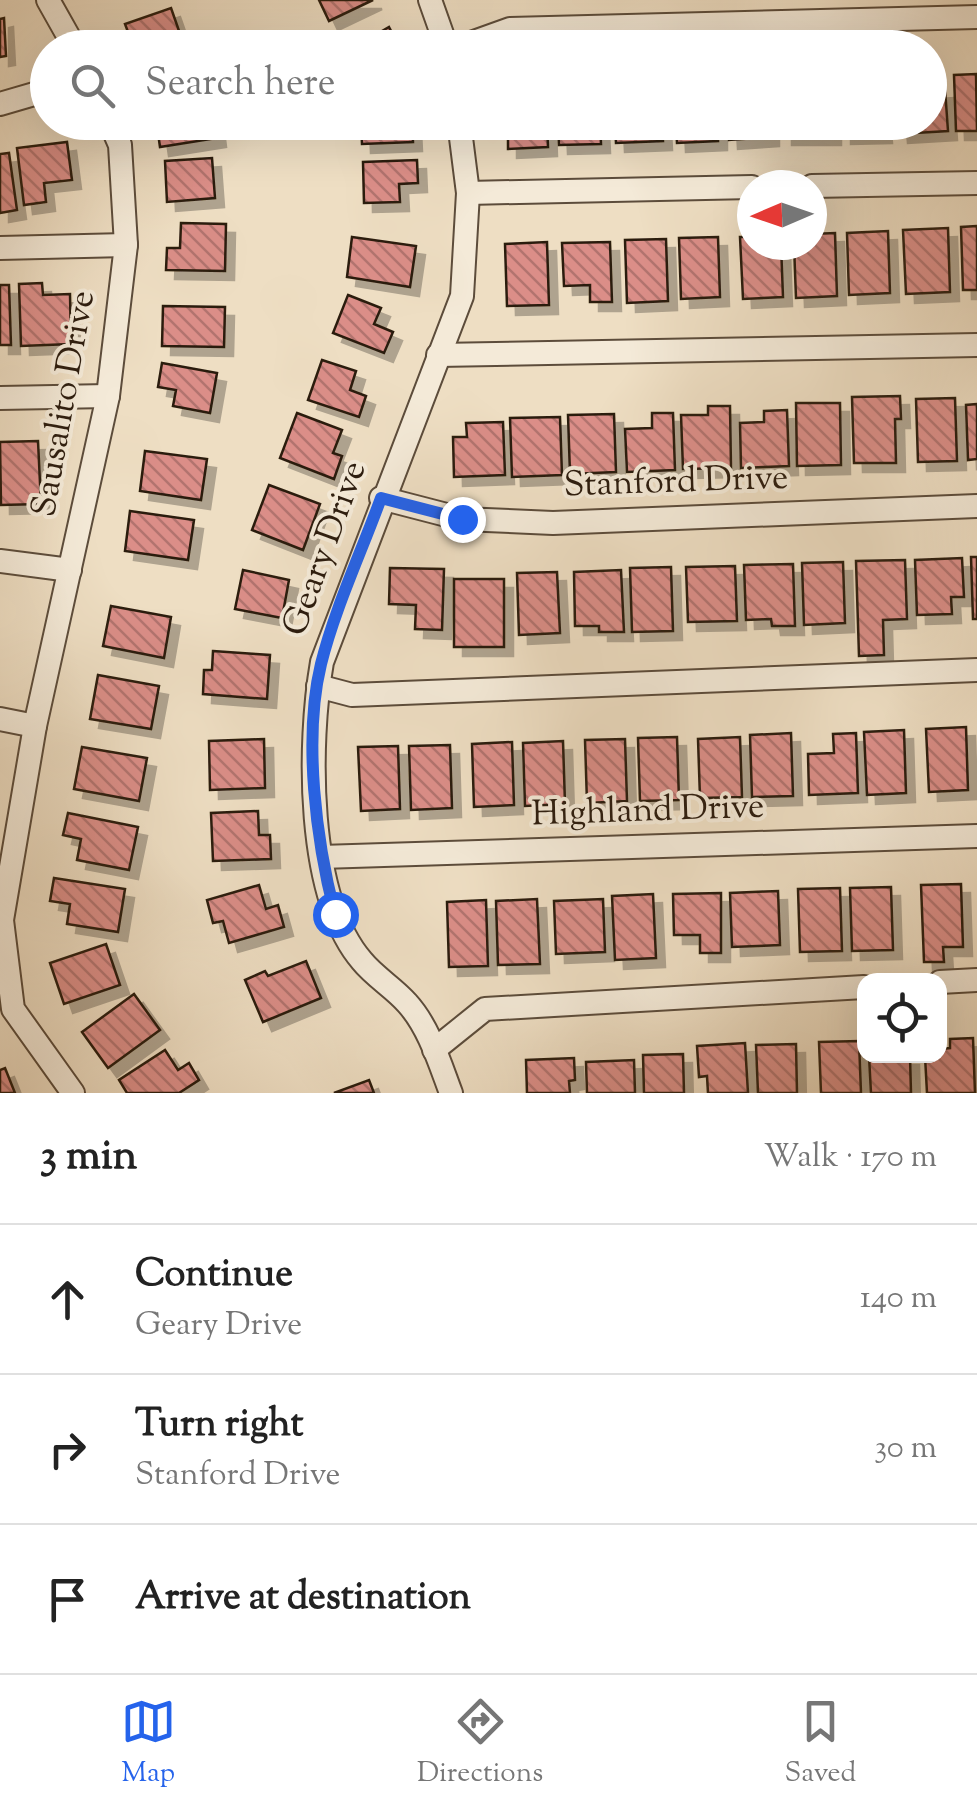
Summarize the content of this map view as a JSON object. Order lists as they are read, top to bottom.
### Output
{
  "streets": {
    "street": [
      "Sausalito Drive",
      "Stanford Drive",
      "Geary Drive",
      "Highland Drive"
    ]
  },
  "crossings": [
    ["Stanford Drive", "Geary Drive"],
    ["Geary Drive", "Highland Drive"]
  ],
  "north": "left",
  "page": {
    "search": "Search here",
    "heading": ["3 min", "Walk · 170 m"],
    "list": [
      ["Continue", "Geary Drive", "140 m"],
      ["Turn right", "Stanford Drive", "30 m"],
      "Arrive at destination"
    ],
    "nav": ["Map", "Directions", "Saved"]
  }
}
